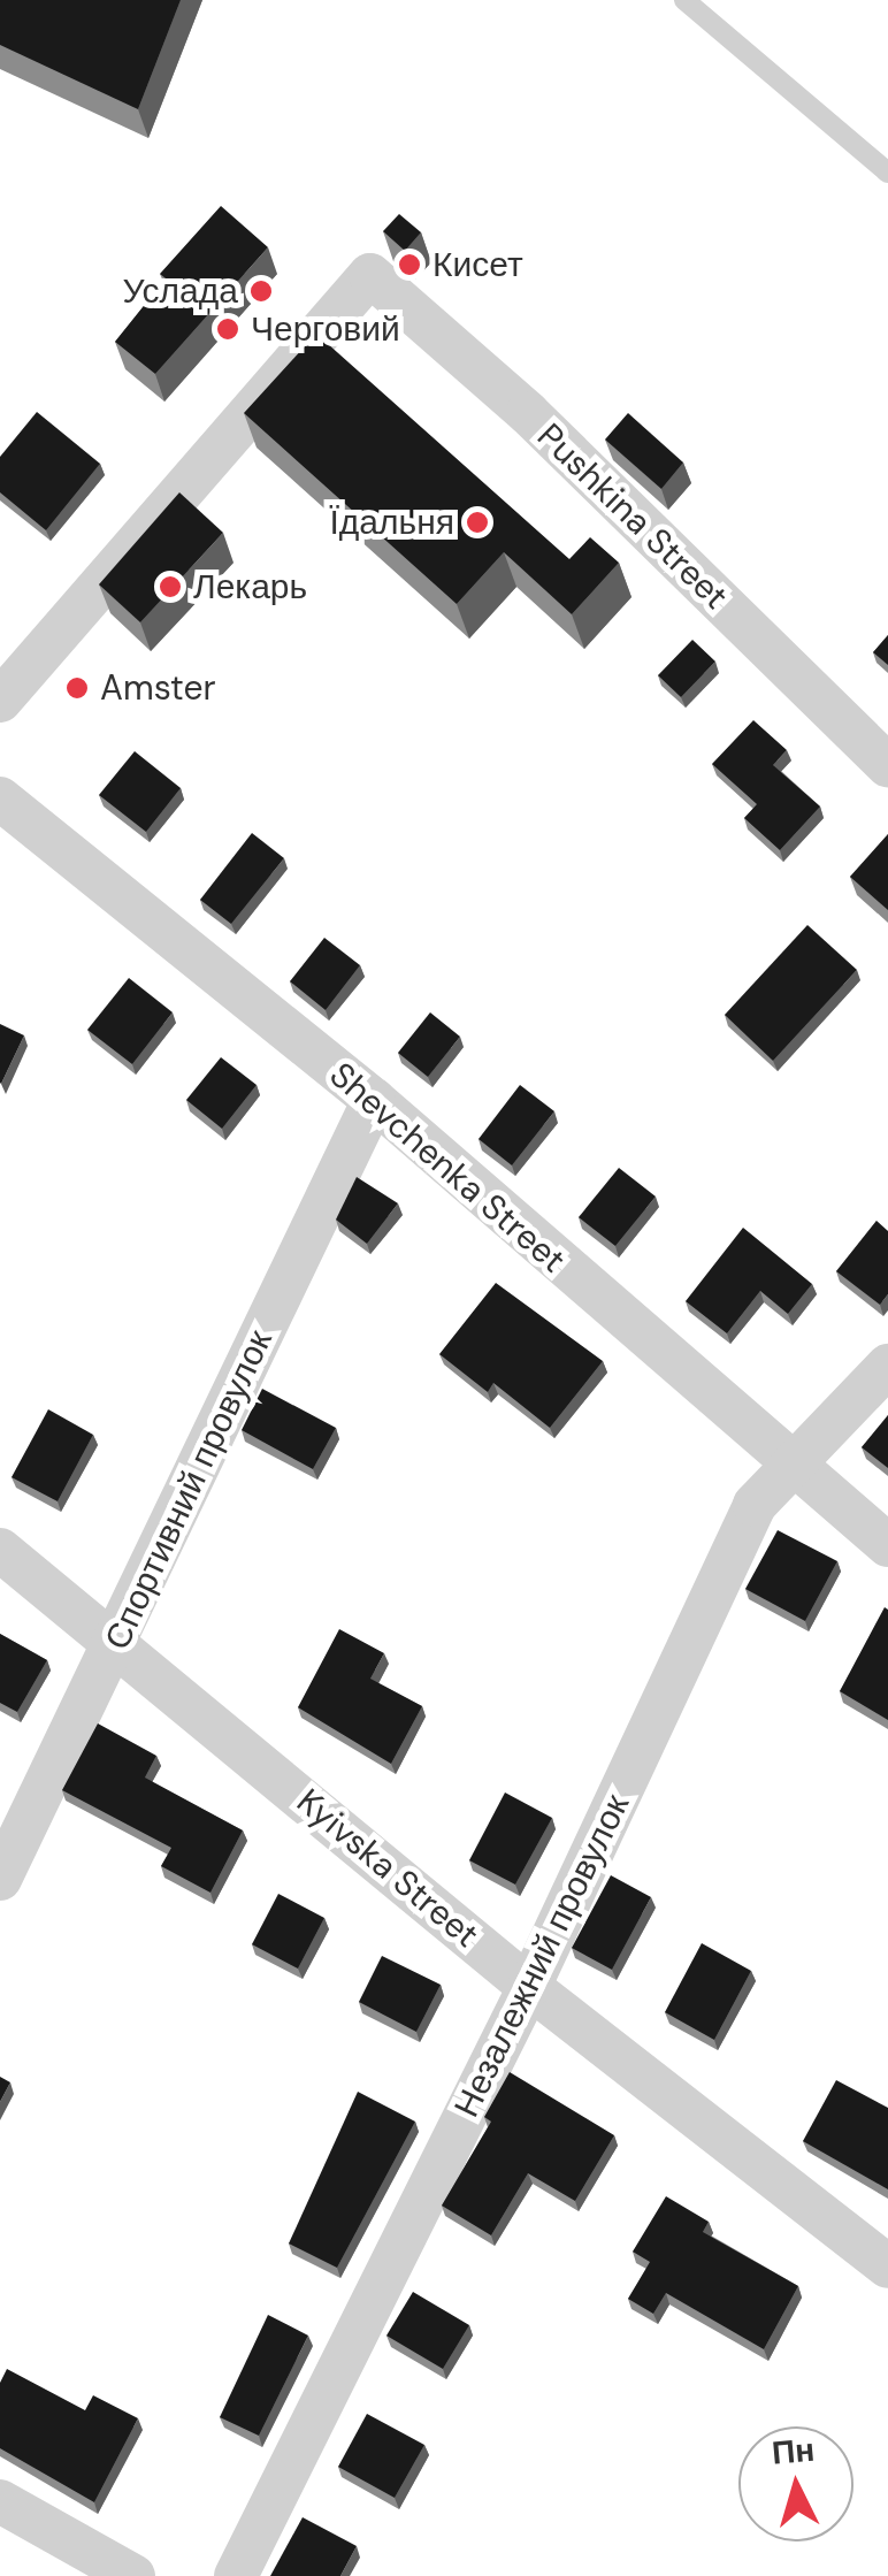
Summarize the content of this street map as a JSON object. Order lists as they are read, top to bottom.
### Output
{
  "streets": {
    "street": [
      "Pushkina Street",
      "Shevchenka Street",
      "Спортивний провулок",
      "Kyivska Street",
      "Незалежний провулок"
    ]
  },
  "crossings": [
    ["Shevchenka Street", "Спортивний провулок"],
    ["Shevchenka Street", "Незалежний провулок"],
    ["Спортивний провулок", "Kyivska Street"],
    ["Kyivska Street", "Незалежний провулок"]
  ],
  "places": [
    "Кисет",
    "Услада",
    "Черговий",
    "Їдальня",
    "Лекарь",
    "Amster"
  ],
  "north": "top"
}
